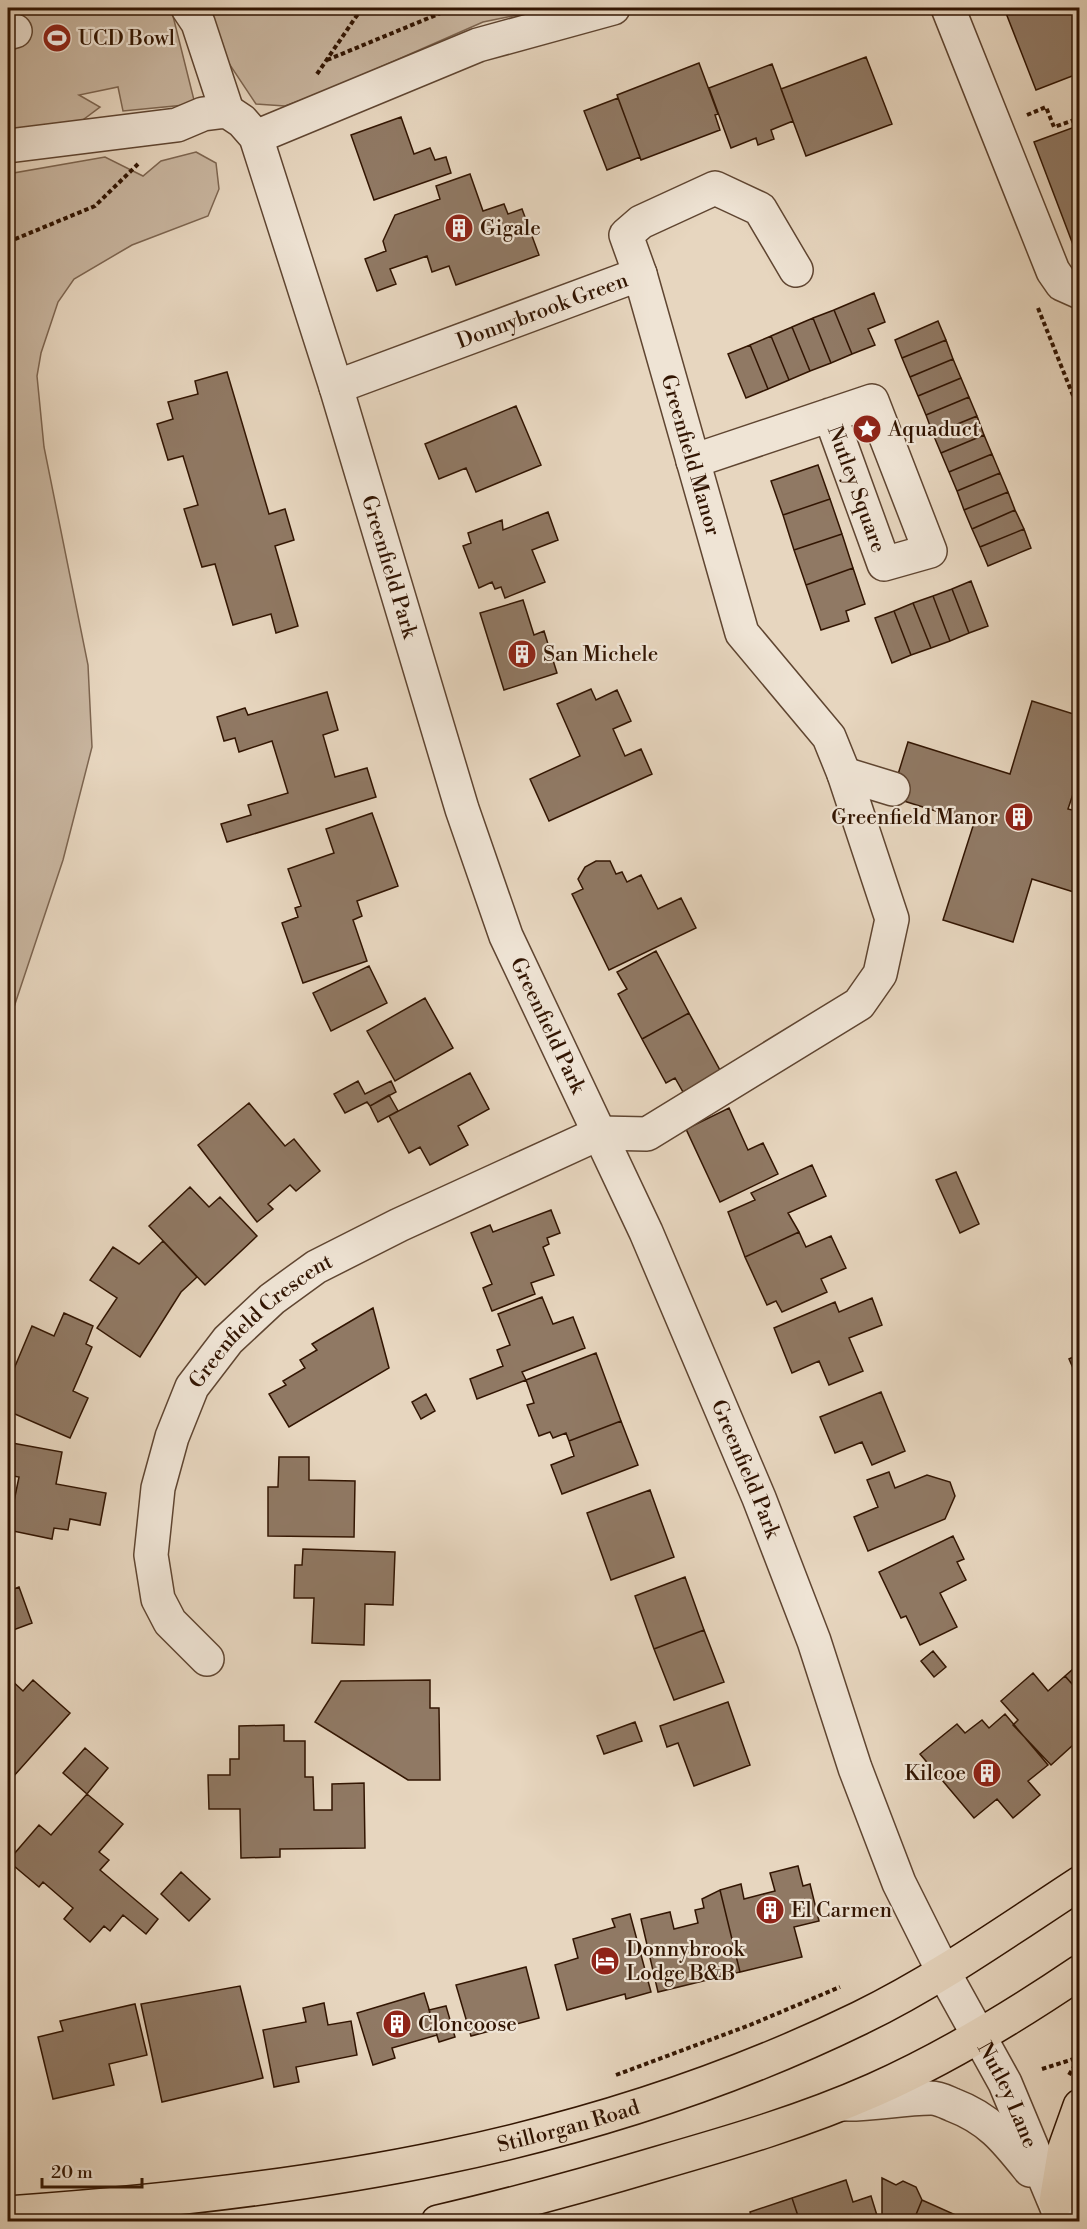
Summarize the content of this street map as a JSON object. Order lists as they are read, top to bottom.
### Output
{
  "streets": {
    "main road": ["Stillorgan Road"],
    "street": [
      "Donnybrook Green",
      "Greenfield Manor",
      "Nutley Square",
      "Greenfield Park",
      "Greenfield Crescent",
      "Nutley Lane"
    ]
  },
  "crossings": [
    ["Donnybrook Green", "Greenfield Manor"],
    ["Donnybrook Green", "Greenfield Park"],
    ["Greenfield Manor", "Nutley Square"],
    ["Greenfield Manor", "Greenfield Park"],
    ["Greenfield Manor", "Greenfield Crescent"],
    ["Greenfield Park", "Greenfield Crescent"],
    ["Greenfield Park", "Nutley Lane"],
    ["Greenfield Park", "Stillorgan Road"],
    ["Nutley Lane", "Stillorgan Road"]
  ],
  "places": {
    "sports": ["UCD Bowl"],
    "building": [
      "Gigale",
      "San Michele",
      "Greenfield Manor",
      "Kilcoe",
      "El Carmen",
      "Cloncoose"
    ],
    "place": ["Aquaduct"],
    "hotel": ["Donnybrook Lodge B&B"]
  },
  "scale_bar": "20 m"
}
